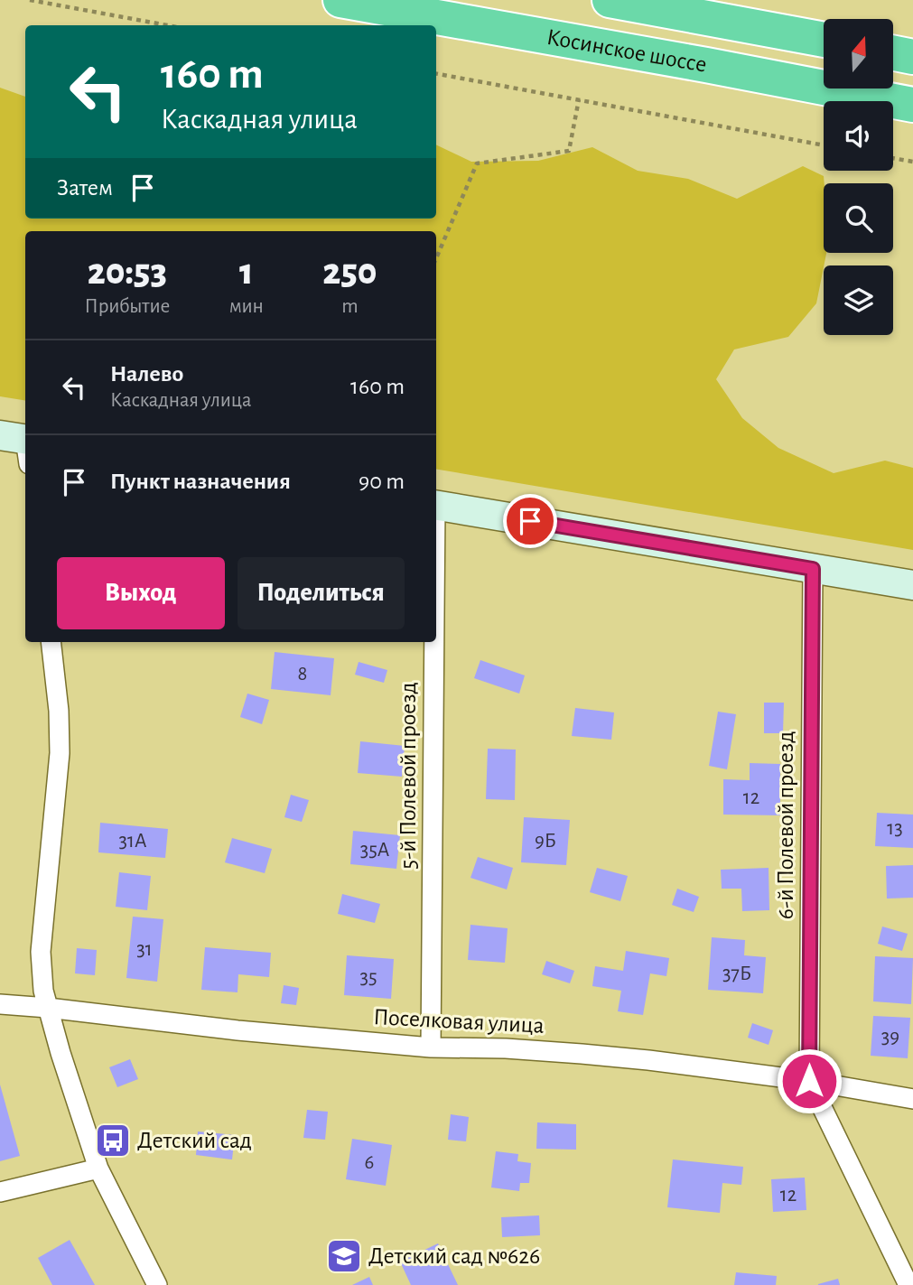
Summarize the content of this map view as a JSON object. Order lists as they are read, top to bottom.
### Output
{
  "streets": {
    "highway": ["Косинское шоссе"],
    "street": ["5-й Полевой проезд", "6-й Полевой проезд", "Поселковая улица"]
  },
  "crossings": [
    ["5-й Полевой проезд", "Поселковая улица"],
    ["6-й Полевой проезд", "Поселковая улица"]
  ],
  "places": {
    "bus stop": ["Детский сад"],
    "school or university": ["Детский сад №626"]
  },
  "house_numbers": [
    "8",
    "12",
    "13",
    "31А",
    "9Б",
    "35А",
    "31",
    "37Б",
    "35",
    "39",
    "6",
    "12"
  ],
  "north": "top",
  "page": {
    "turn": ["160 m", "Каскадная улица"],
    "then": "Затем",
    "eta": [
      "20:53",
      "Прибытие",
      "1",
      "мин",
      "250",
      "m"
    ],
    "list": [
      {
        "name": "Налево",
        "note": "Каскадная улица",
        "value": "160 m"
      },
      {
        "name": "Пункт назначения",
        "value": "90 m"
      }
    ],
    "buttons": ["Выход", "Поделиться"]
  }
}
